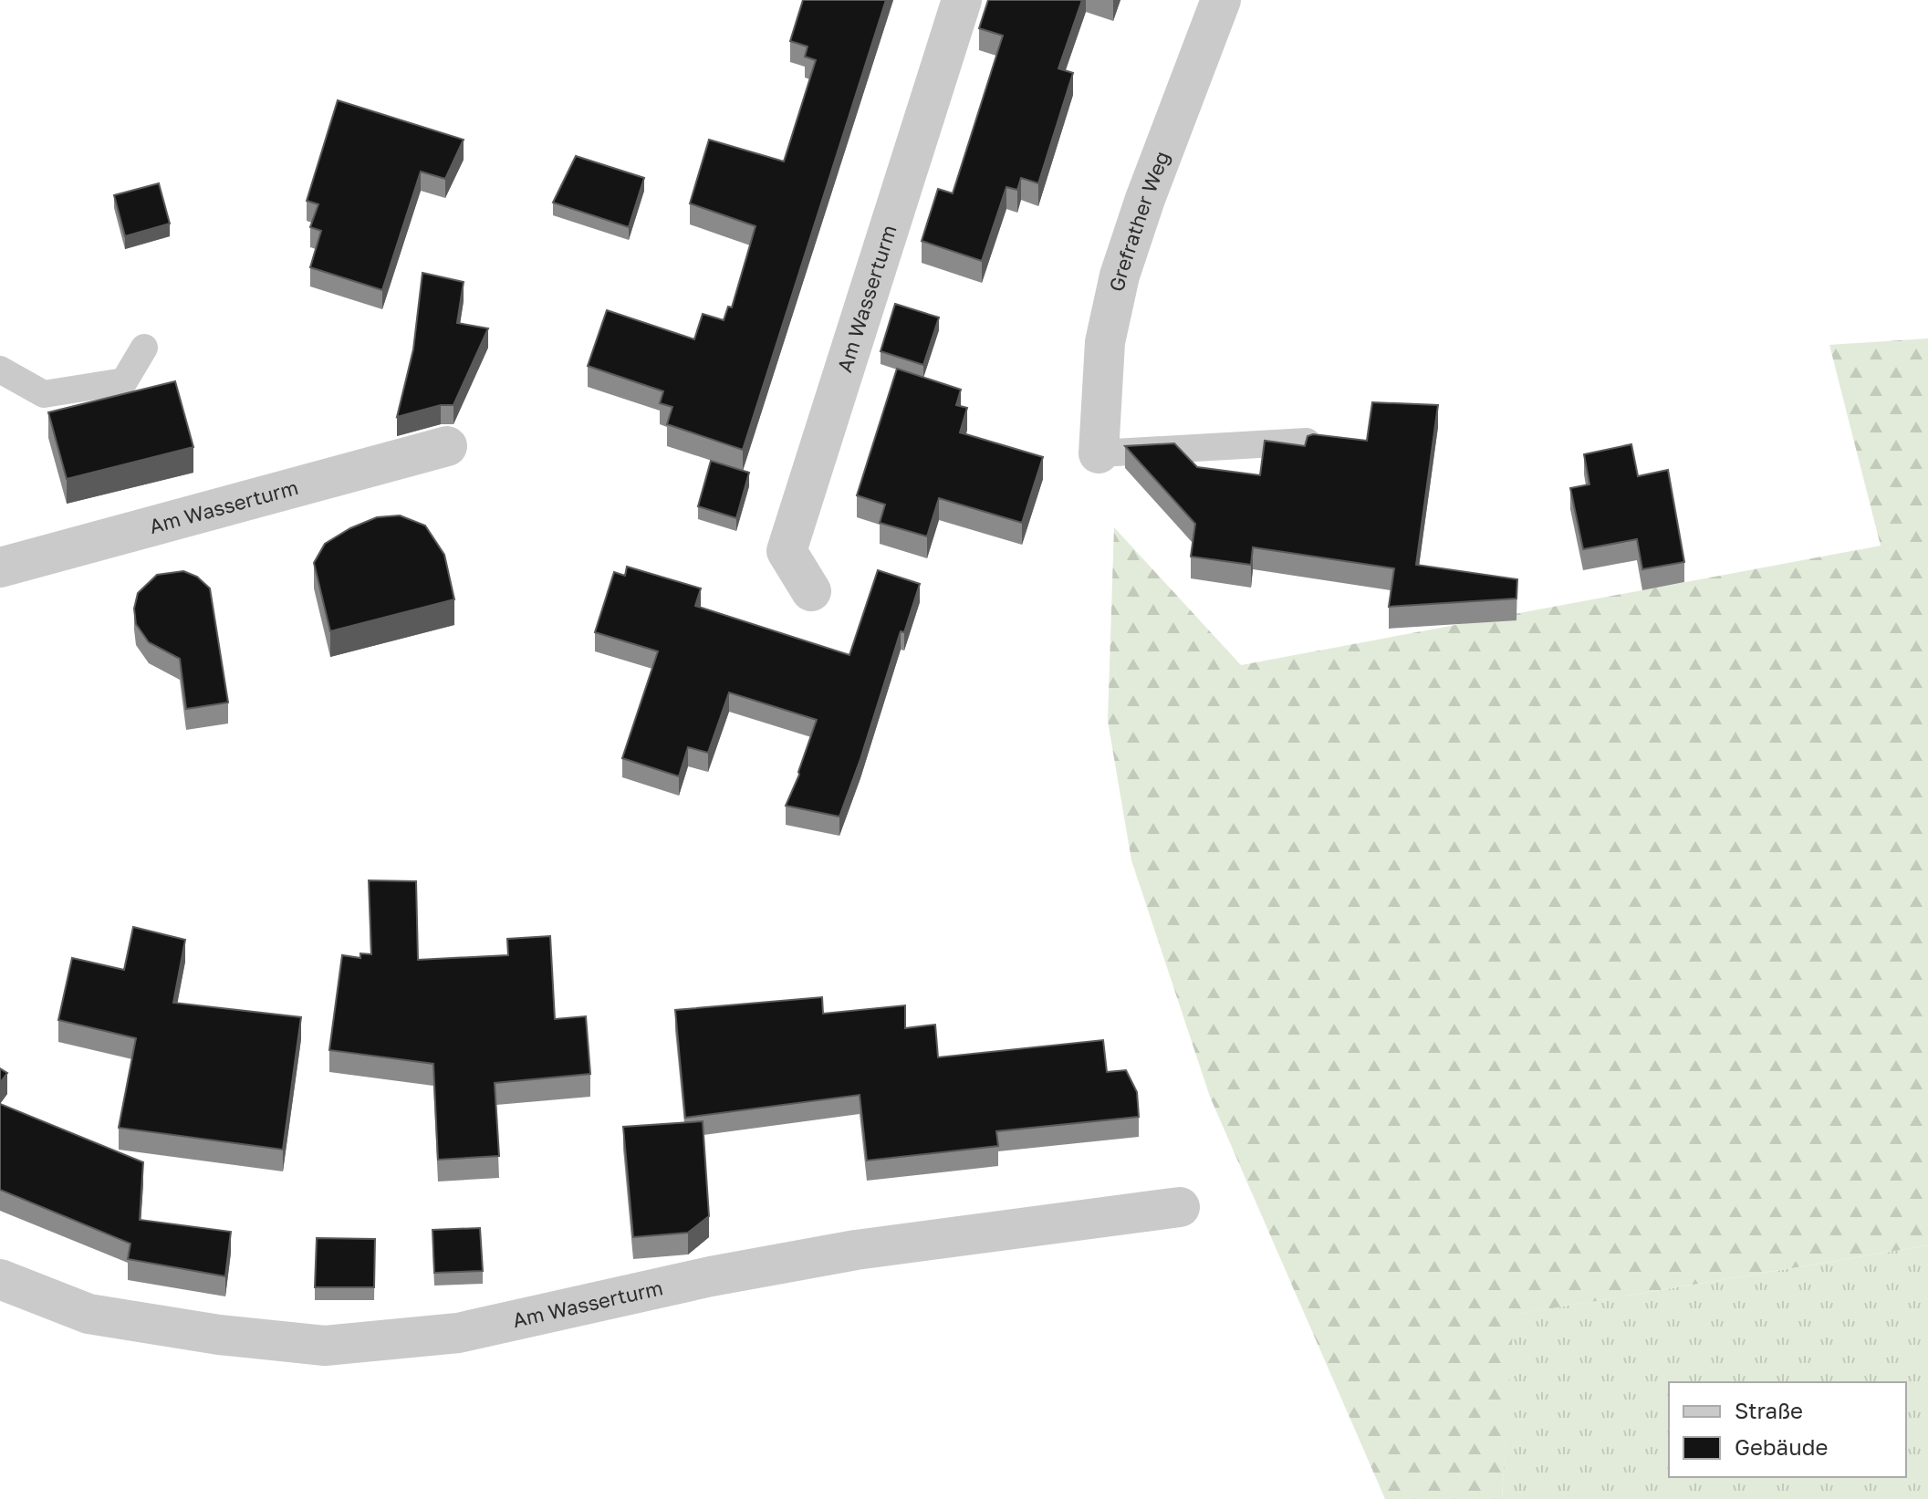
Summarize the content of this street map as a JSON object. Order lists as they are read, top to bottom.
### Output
{
  "streets": {
    "street": ["Grefrather Weg", "Am Wasserturm"]
  },
  "legend": ["Straße", "Gebäude"]
}
